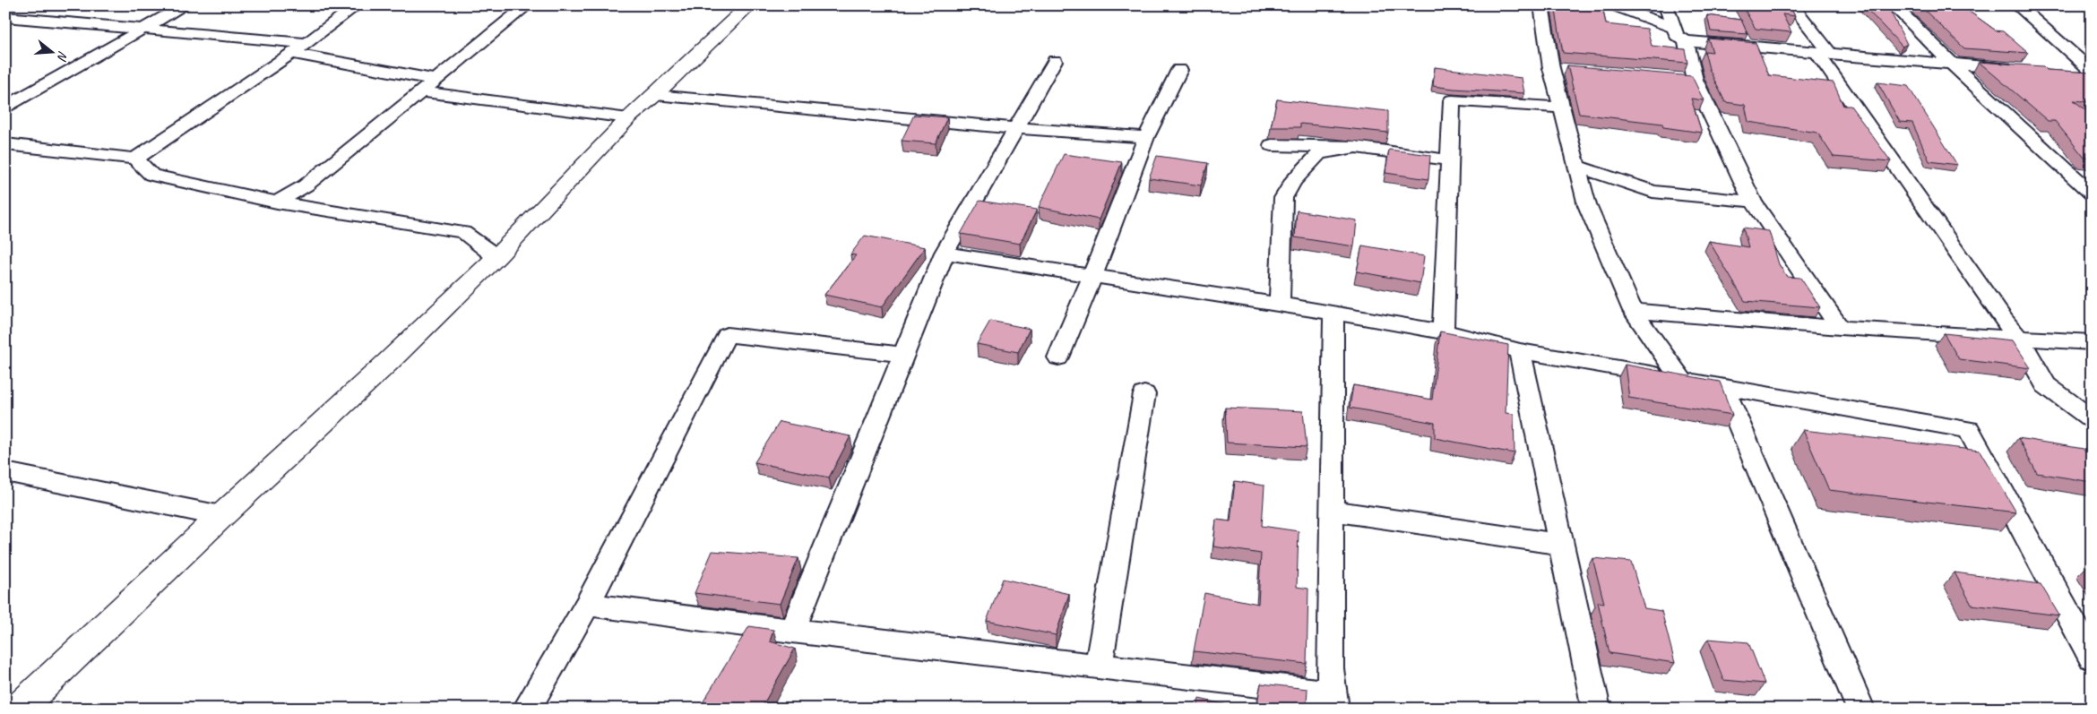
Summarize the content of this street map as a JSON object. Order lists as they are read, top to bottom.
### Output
{
  "north": "right"
}
